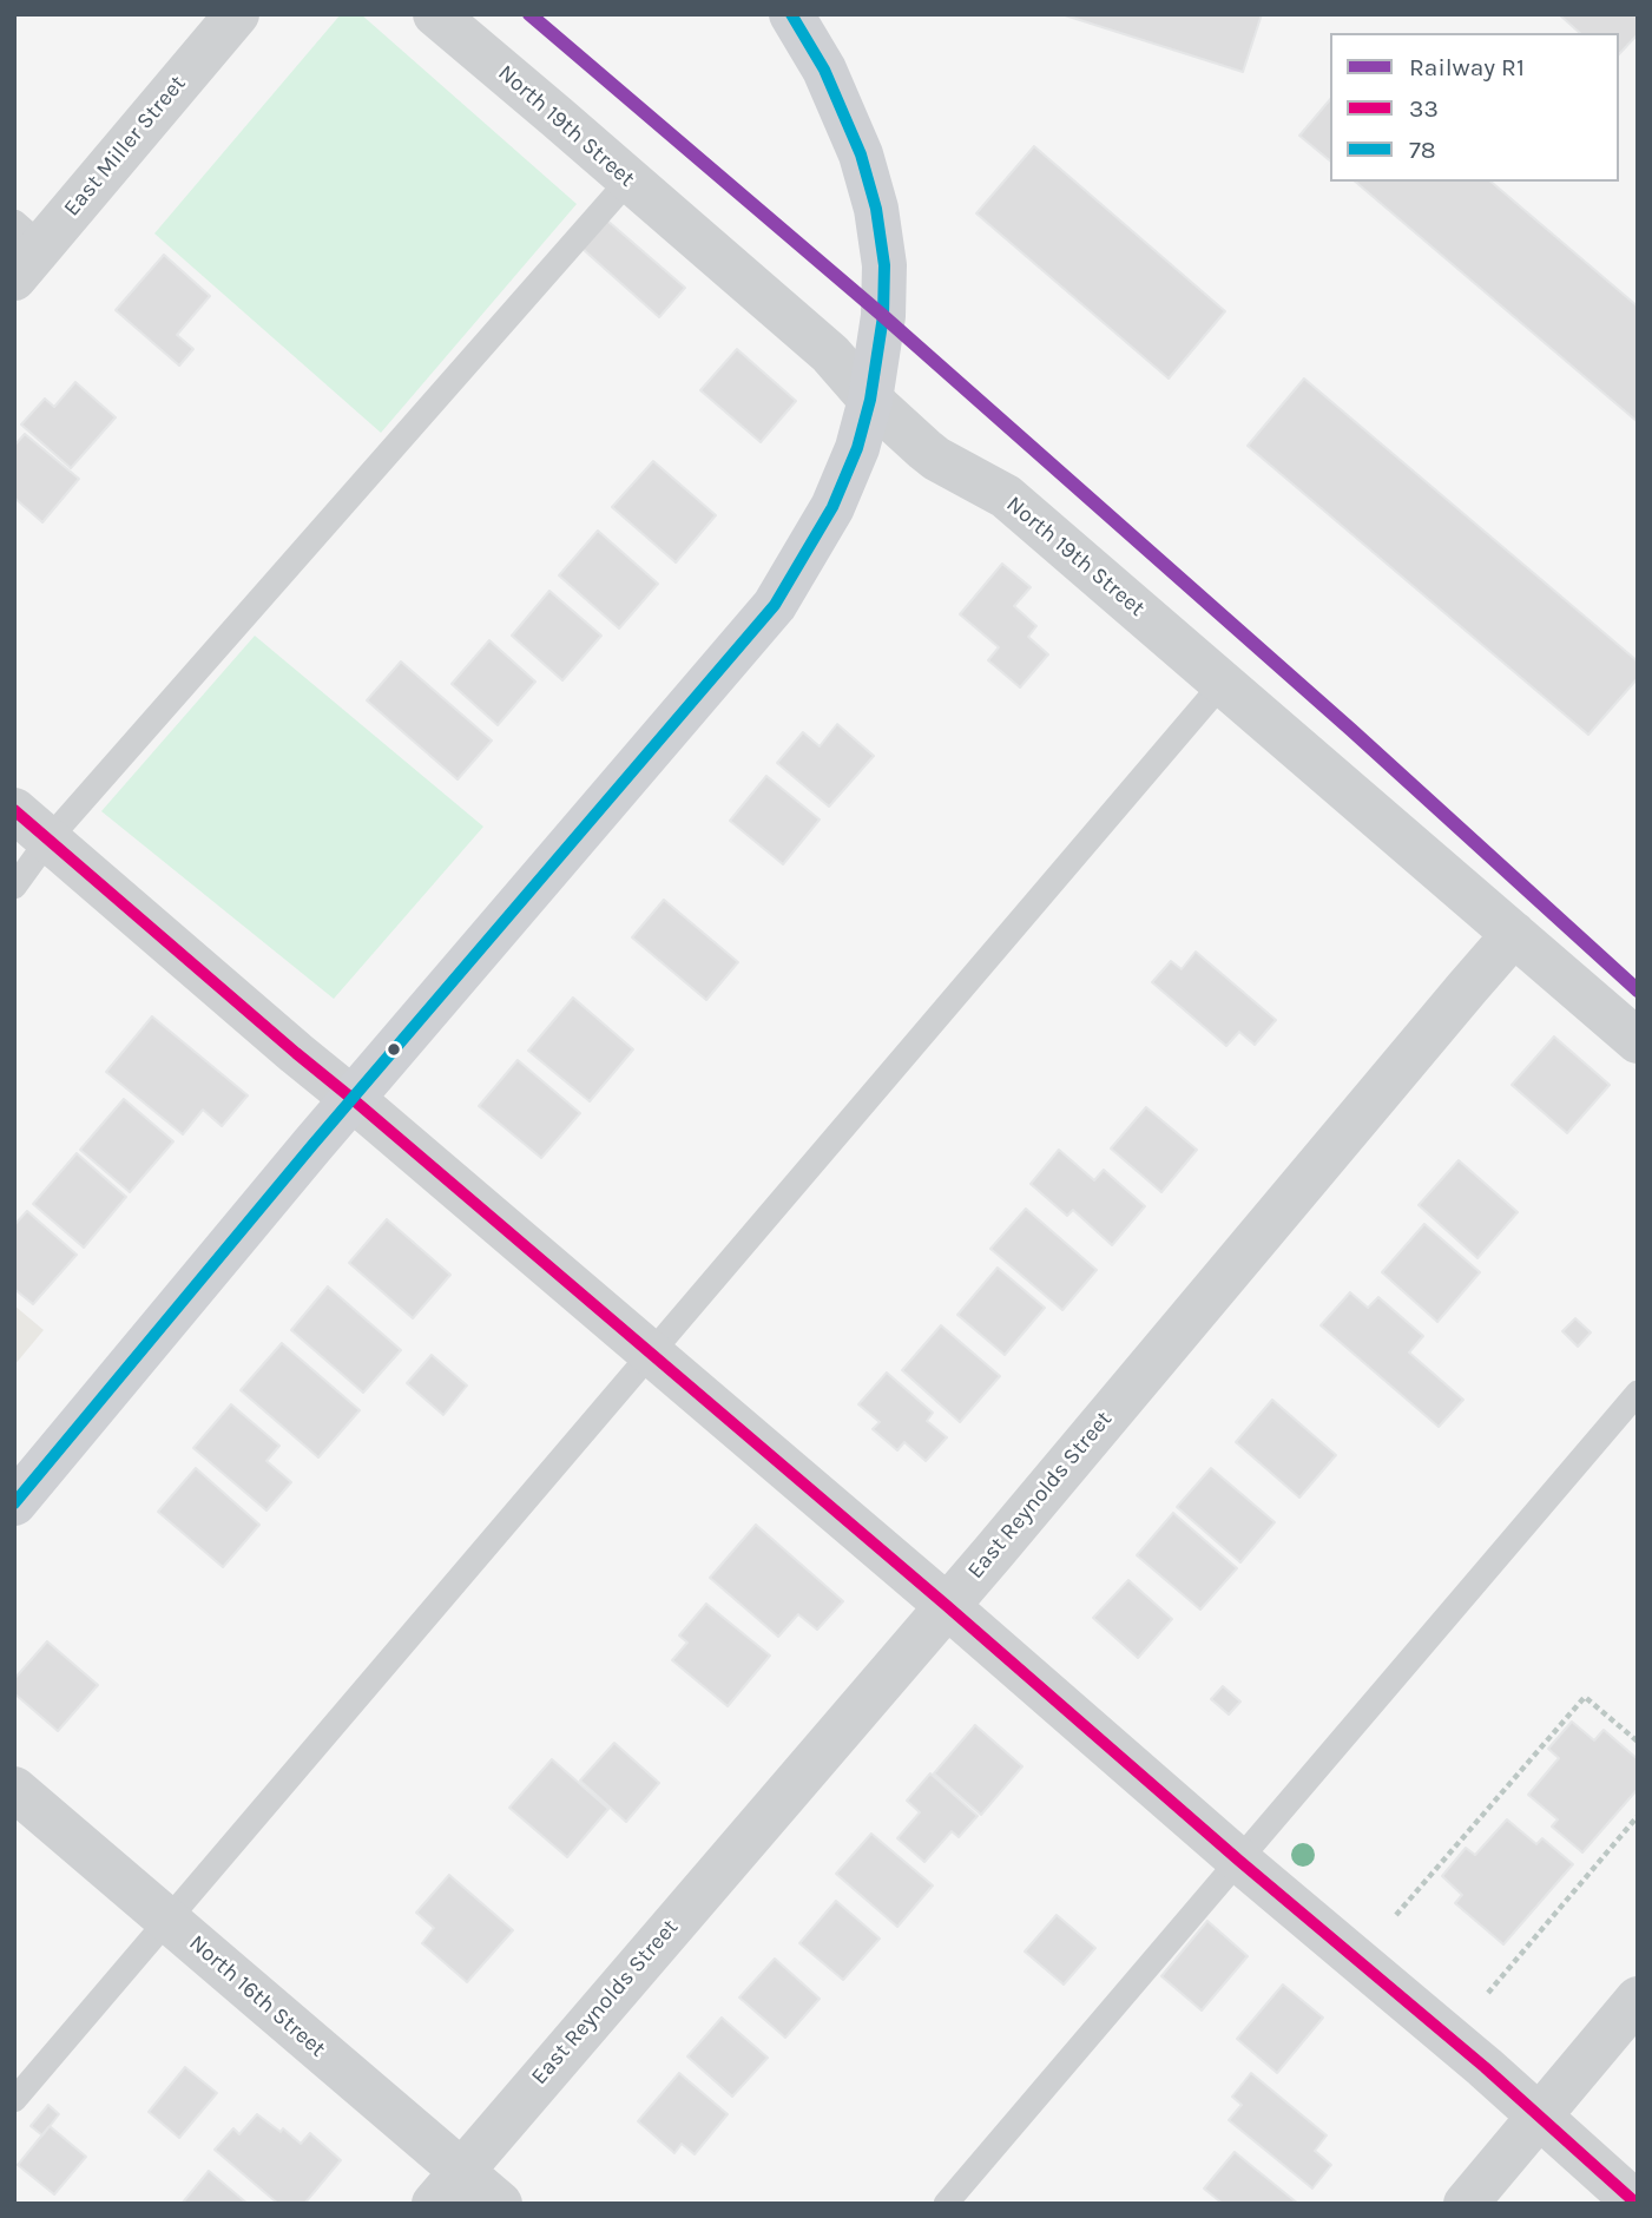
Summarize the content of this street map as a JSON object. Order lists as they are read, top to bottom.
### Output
{
  "streets": {
    "street": [
      "North 19th Street",
      "East Miller Street",
      "East Reynolds Street",
      "North 16th Street"
    ]
  },
  "crossings": [
    ["North 19th Street", "East Reynolds Street"],
    ["East Reynolds Street", "North 16th Street"]
  ],
  "lines": ["rail line R1", "transit line 78", "transit line 33"],
  "legend": ["Railway R1", "33", "78"]
}
